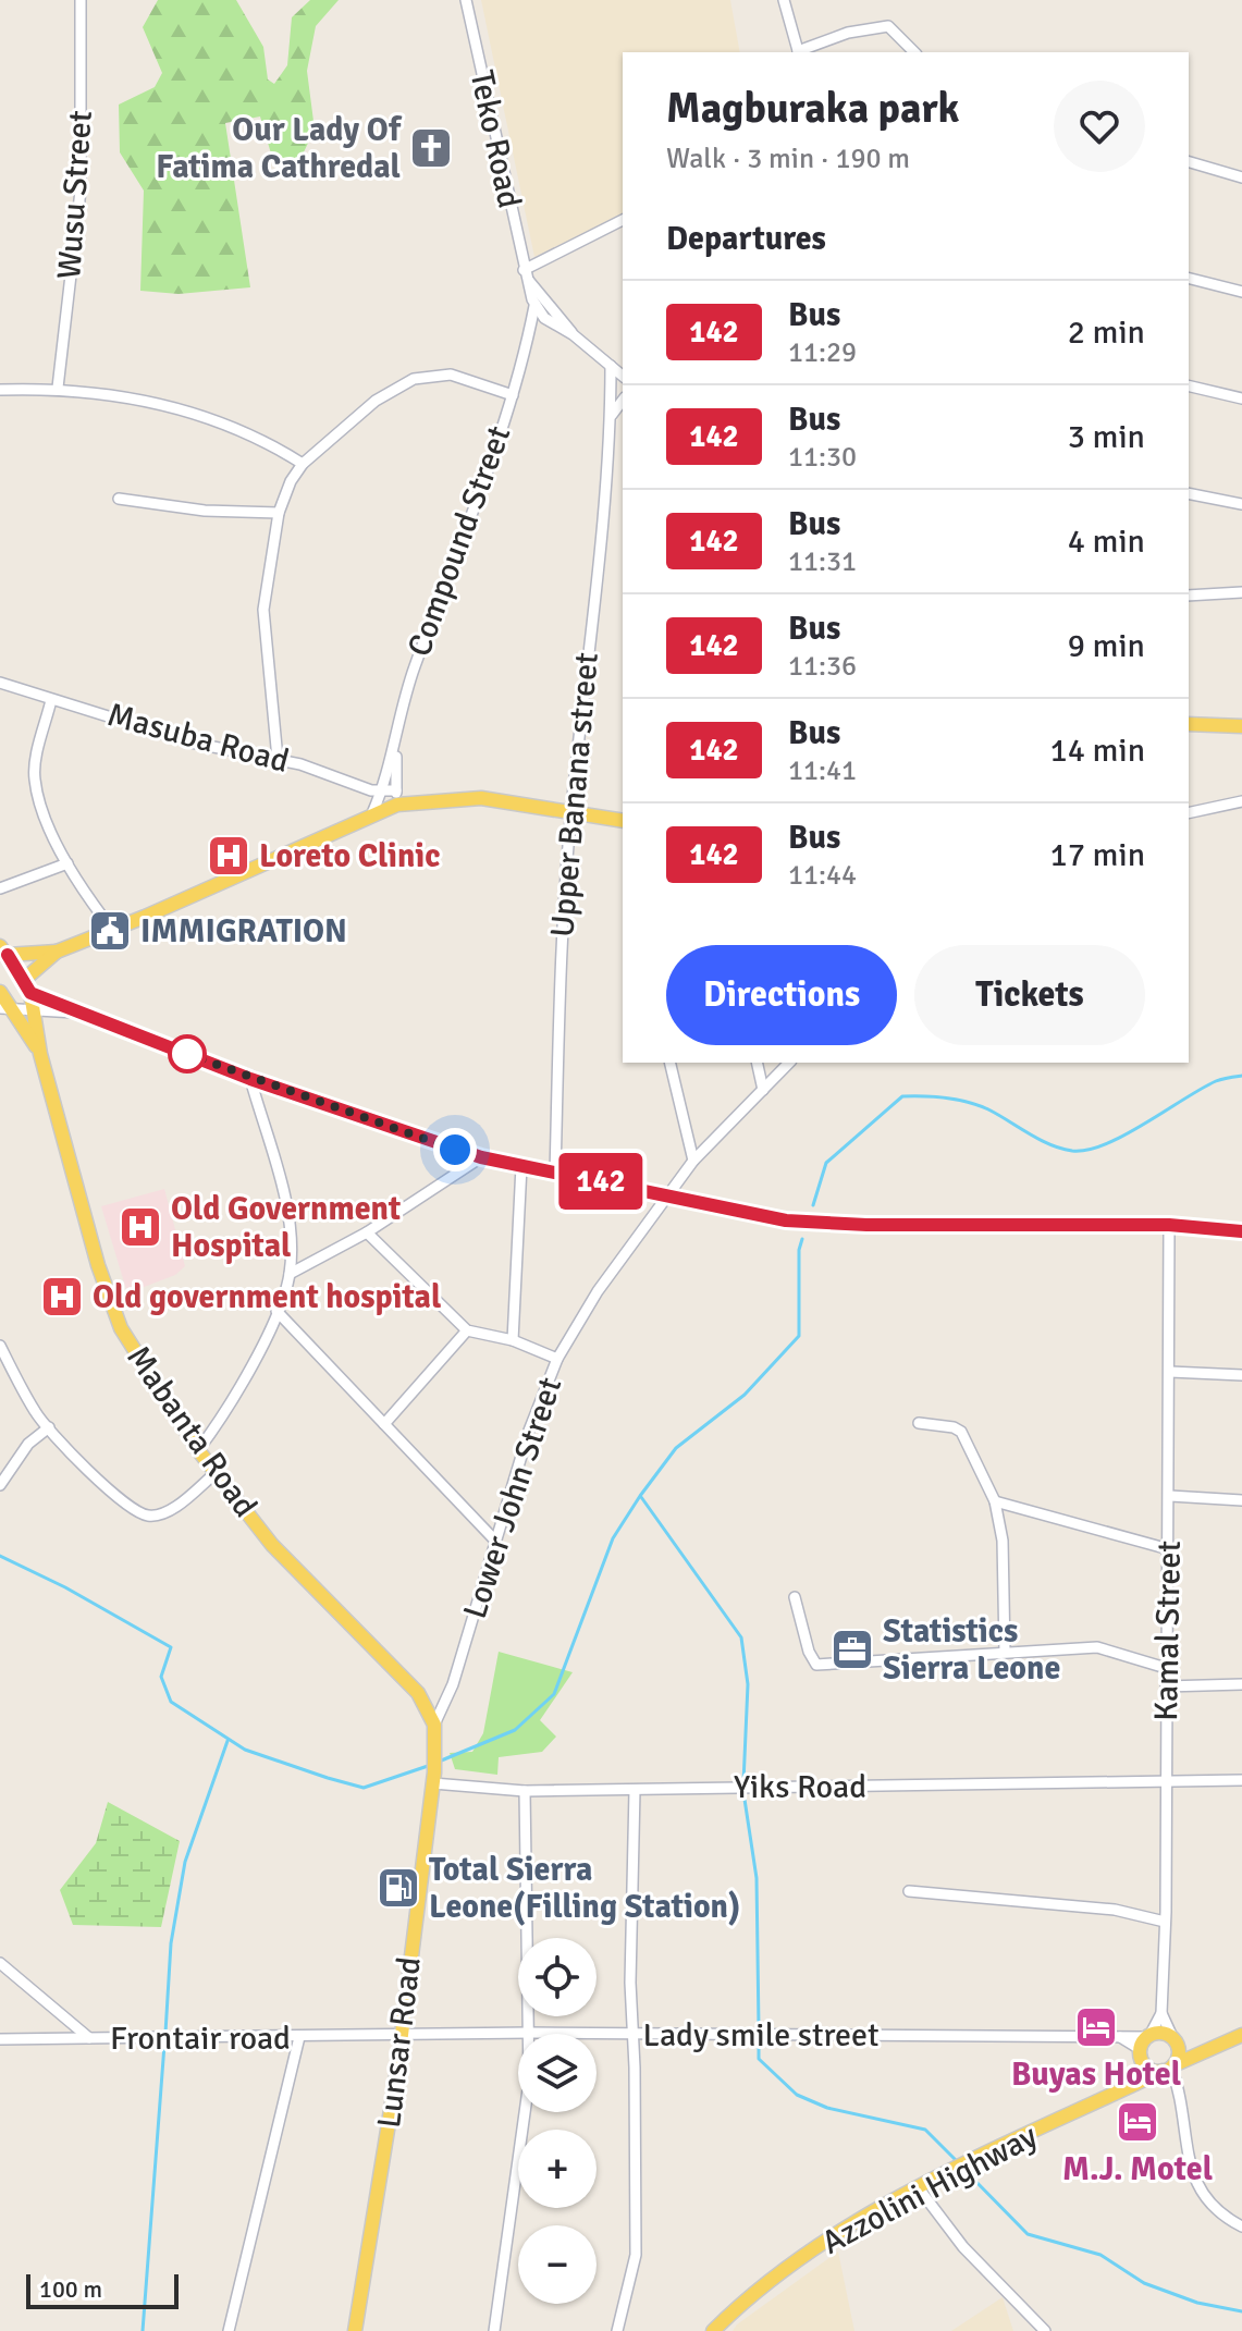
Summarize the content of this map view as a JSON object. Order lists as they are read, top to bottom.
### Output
{
  "streets": {
    "main road": ["Mabanta Road", "Lunsar Road", "Azzolini Highway"],
    "street": [
      "Teko Road",
      "Wusu Street",
      "Compound Street",
      "Masuba Road",
      "Upper Banana street",
      "Lower John Street",
      "Kamal Street",
      "Yiks Road",
      "Lady smile street",
      "Frontair road"
    ]
  },
  "crossings": [
    ["Teko Road", "Compound Street"],
    ["Teko Road", "Upper Banana street"],
    ["Compound Street", "Masuba Road"],
    ["Mabanta Road", "Lower John Street"],
    ["Mabanta Road", "Lunsar Road"],
    ["Kamal Street", "Yiks Road"],
    ["Kamal Street", "Lady smile street"],
    ["Kamal Street", "Azzolini Highway"],
    ["Yiks Road", "Lunsar Road"],
    ["Lady smile street", "Frontair road"],
    ["Lady smile street", "Lunsar Road"],
    ["Lady smile street", "Azzolini Highway"],
    ["Frontair road", "Lunsar Road"]
  ],
  "places": {
    "church": ["Our Lady Of Fatima Cathredal"],
    "hospital": ["Loreto Clinic", "Old Government Hospital", "Old government hospital"],
    "public building": ["IMMIGRATION"],
    "office": ["Statistics Sierra Leone"],
    "fuel station": ["Total Sierra Leone(Filling Station)"],
    "hotel": ["Buyas Hotel", "M.J. Motel"]
  },
  "lines": ["bus line 142"],
  "scale_bar": "100 m",
  "page": {
    "on_map": "142",
    "heading": [
      ["Magburaka park", "Walk · 3 min · 190 m"],
      "Departures"
    ],
    "list": [
      {
        "mark": "142",
        "name": "Bus",
        "note": "11:29",
        "value": "2 min"
      },
      {
        "mark": "142",
        "name": "Bus",
        "note": "11:30",
        "value": "3 min"
      },
      {
        "mark": "142",
        "name": "Bus",
        "note": "11:31",
        "value": "4 min"
      },
      {
        "mark": "142",
        "name": "Bus",
        "note": "11:36",
        "value": "9 min"
      },
      {
        "mark": "142",
        "name": "Bus",
        "note": "11:41",
        "value": "14 min"
      },
      {
        "mark": "142",
        "name": "Bus",
        "note": "11:44",
        "value": "17 min"
      }
    ],
    "buttons": ["Directions", "Tickets"],
    "map_buttons": ["+", "−"],
    "scale": "100 m"
  }
}
